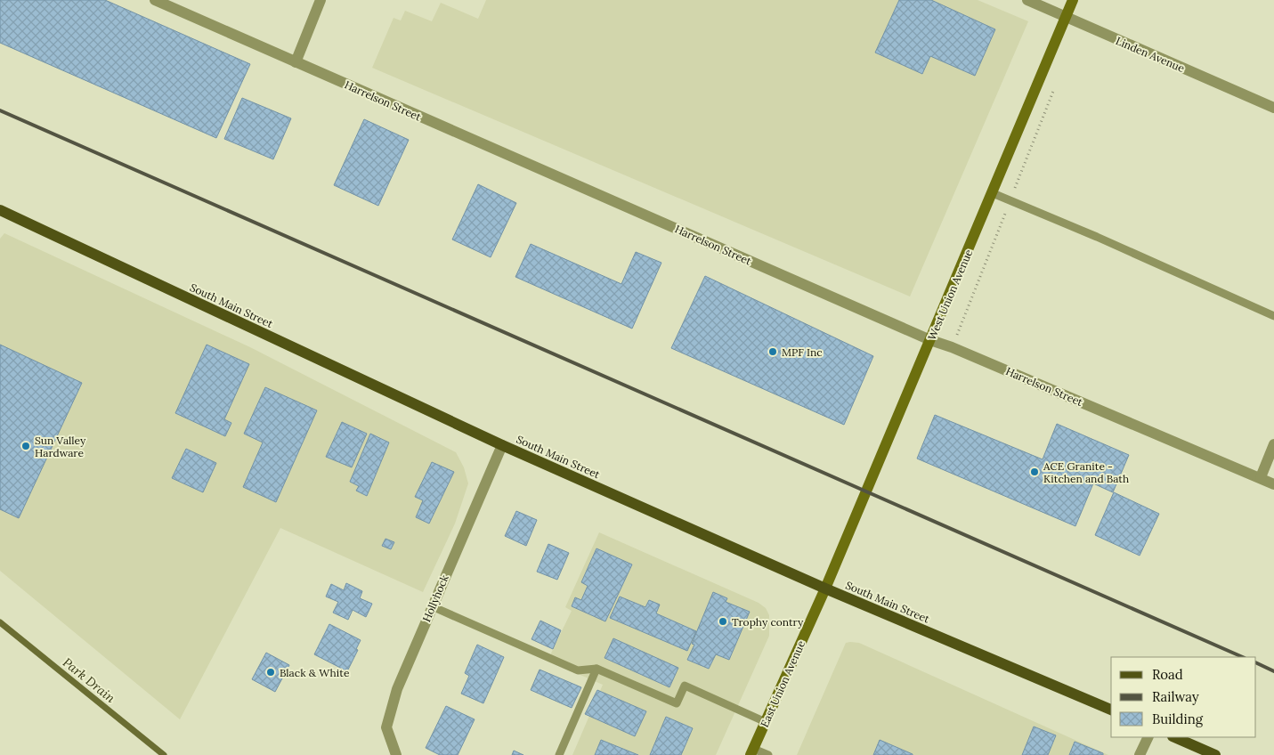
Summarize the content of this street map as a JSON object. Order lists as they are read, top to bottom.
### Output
{
  "streets": {
    "main road": ["South Main Street"],
    "street": [
      "Linden Avenue",
      "Harrelson Street",
      "West Union Avenue",
      "Hollyhock",
      "East Union Avenue"
    ]
  },
  "crossings": [
    ["Linden Avenue", "West Union Avenue"],
    ["Harrelson Street", "West Union Avenue"],
    ["West Union Avenue", "South Main Street"],
    ["West Union Avenue", "East Union Avenue"],
    ["South Main Street", "Hollyhock"],
    ["South Main Street", "East Union Avenue"]
  ],
  "water": ["Park Drain"],
  "places": [
    "MPF Inc",
    "Sun Valley Hardware",
    "ACE Granite - Kitchen and Bath",
    "Trophy contry",
    "Black & White"
  ],
  "legend": ["Road", "Railway", "Building"]
}
